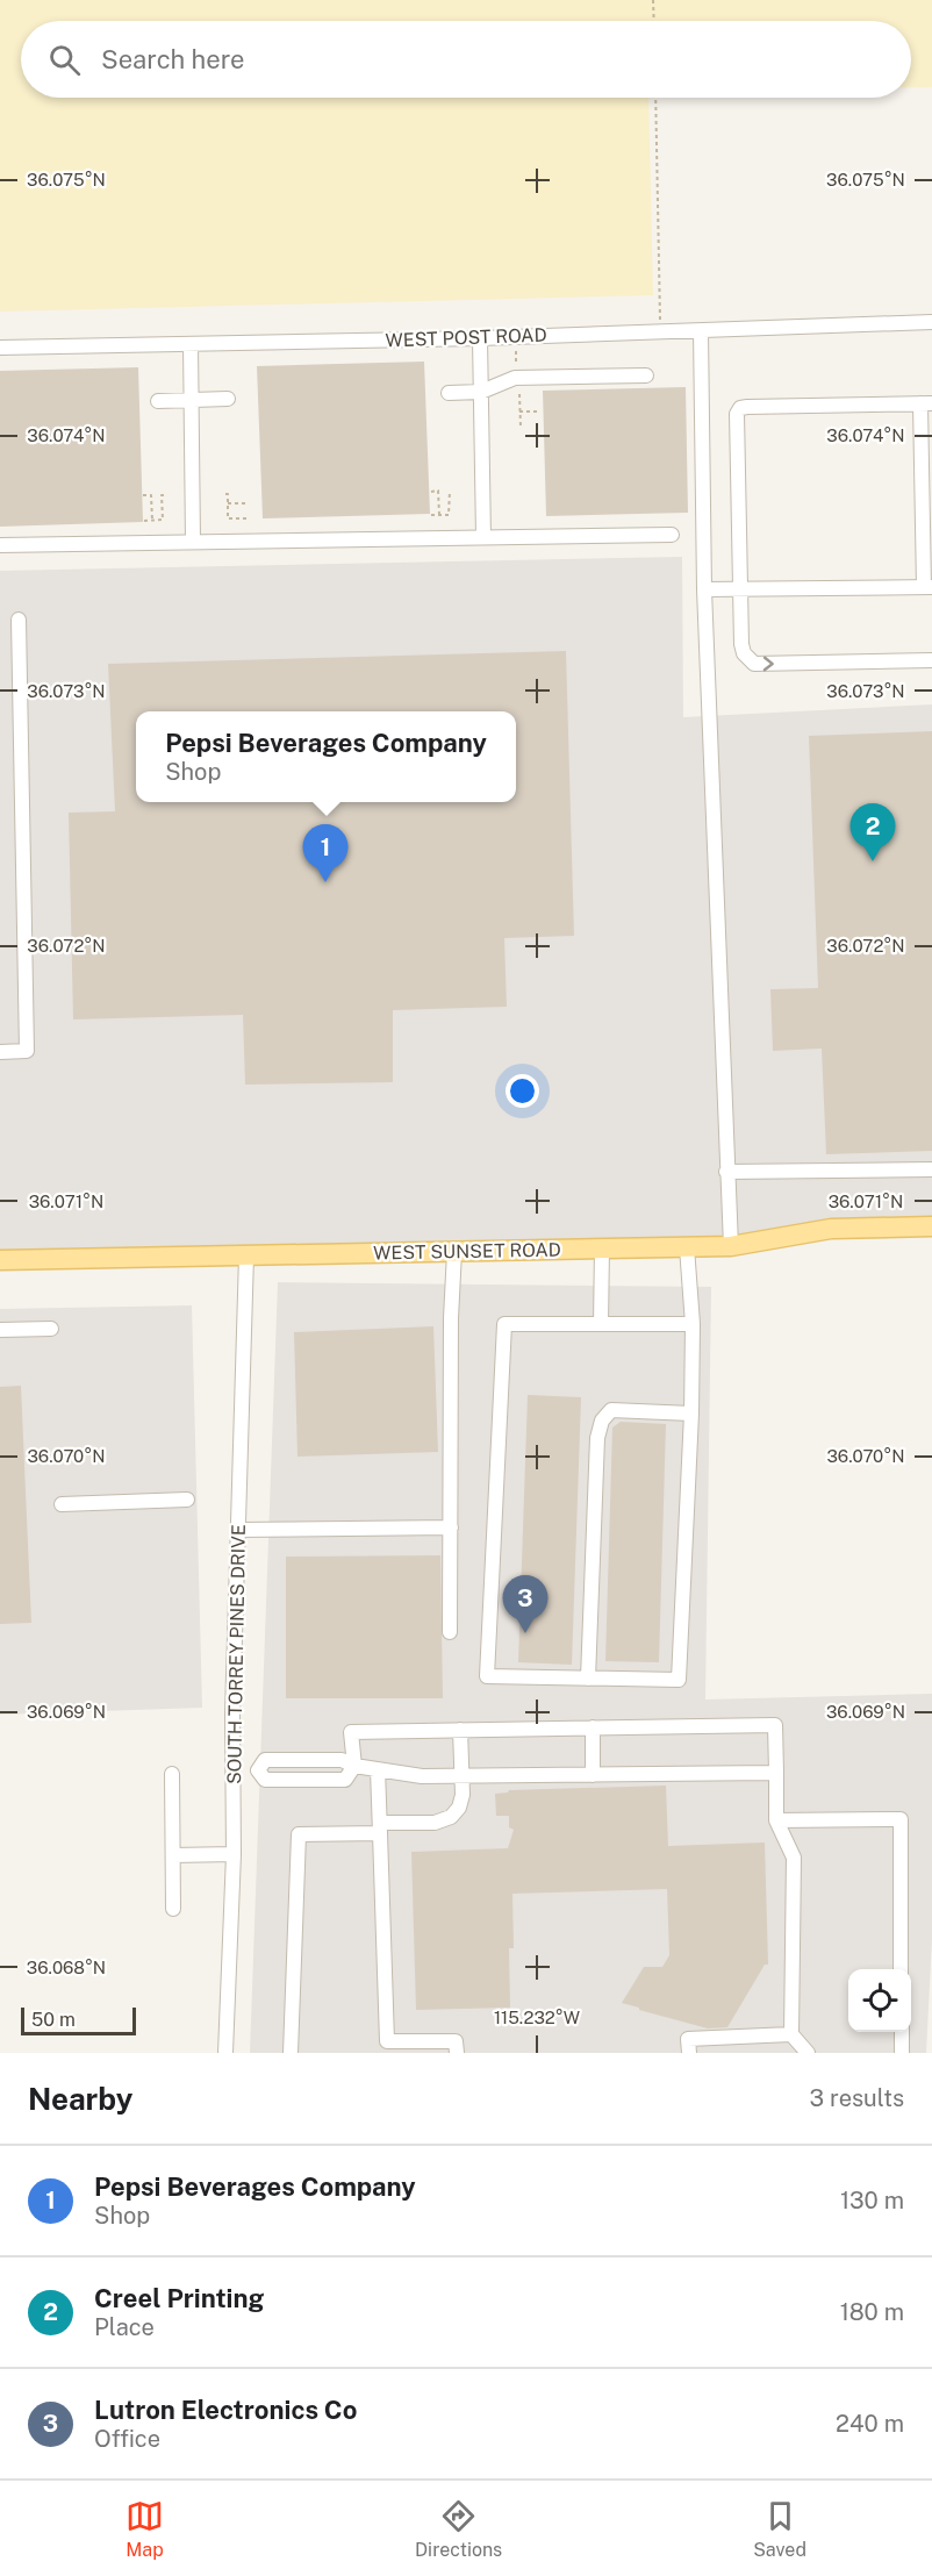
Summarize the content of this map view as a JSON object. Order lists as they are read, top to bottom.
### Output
{
  "streets": {
    "main road": ["WEST SUNSET ROAD"],
    "street": ["WEST POST ROAD", "SOUTH TORREY PINES DRIVE"]
  },
  "crossings": [
    ["WEST SUNSET ROAD", "SOUTH TORREY PINES DRIVE"]
  ],
  "scale_bar": "50 m",
  "page": {
    "search": "Search here",
    "popup": ["Pepsi Beverages Company", "Shop"],
    "pins": ["2", "1", "3"],
    "scale": "50 m",
    "heading": ["Nearby", "3 results"],
    "list": [
      {
        "mark": "1",
        "name": "Pepsi Beverages Company",
        "note": "Shop",
        "value": "130 m"
      },
      {
        "mark": "2",
        "name": "Creel Printing",
        "note": "Place",
        "value": "180 m"
      },
      {
        "mark": "3",
        "name": "Lutron Electronics Co",
        "note": "Office",
        "value": "240 m"
      }
    ],
    "nav": ["Map", "Directions", "Saved"]
  },
  "coordinates": [
    "36.075°N",
    "36.074°N",
    "36.073°N",
    "36.072°N",
    "36.071°N",
    "36.070°N",
    "36.069°N",
    "36.068°N",
    "115.232°W"
  ]
}
